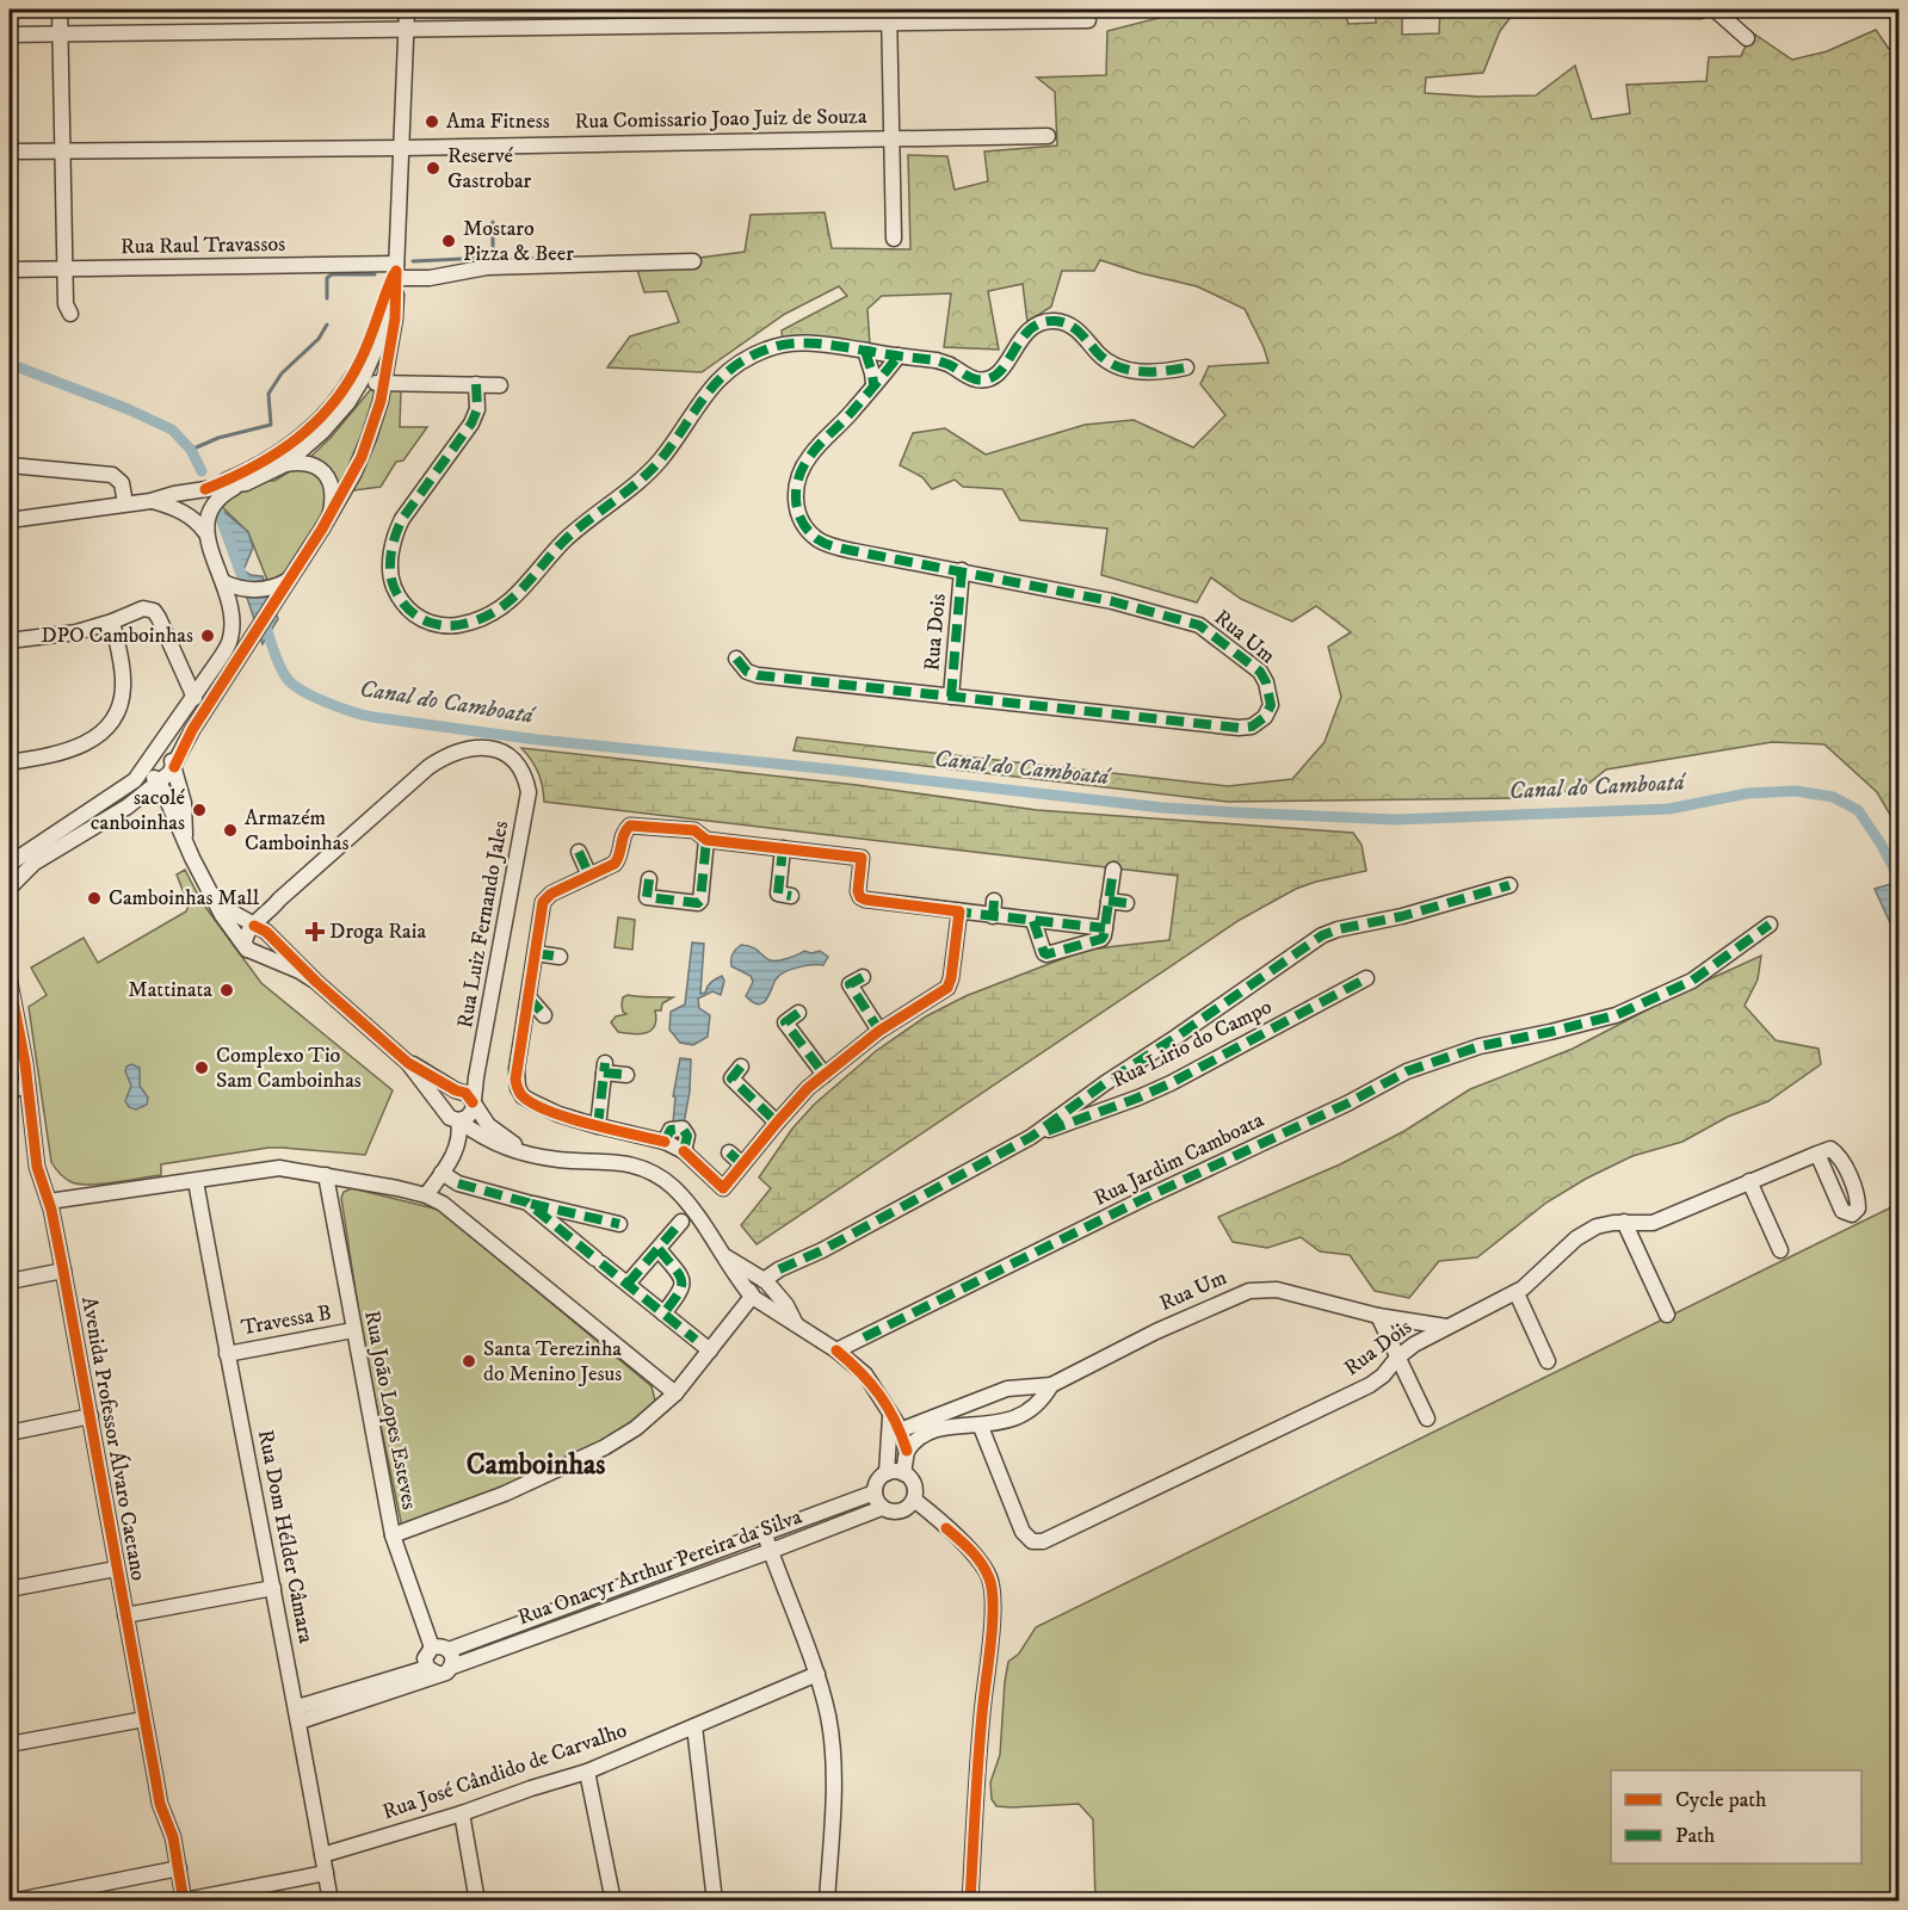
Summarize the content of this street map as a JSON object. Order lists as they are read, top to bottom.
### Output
{
  "streets": {
    "street": [
      "Rua Comissario Joao Juiz de Souza",
      "Rua Raul Travassos",
      "Rua Dois",
      "Rua Um",
      "Rua Luiz Fernando Jales",
      "Rua Lirio do Campo",
      "Rua Jardim Camboata",
      "Travessa B",
      "Rua João Lopes Esteves",
      "Avenida Professor Álvaro Caetano",
      "Rua Dom Hélder Câmara",
      "Rua Onacyr Arthur Pereira da Silva",
      "Rua José Cândido de Carvalho"
    ]
  },
  "crossings": [
    ["Rua Dois", "Rua Um"],
    ["Travessa B", "Rua João Lopes Esteves"],
    ["Travessa B", "Rua Dom Hélder Câmara"],
    ["Rua João Lopes Esteves", "Rua Onacyr Arthur Pereira da Silva"],
    ["Rua Dom Hélder Câmara", "Rua José Cândido de Carvalho"]
  ],
  "districts": ["Camboinhas"],
  "water": ["Canal do Camboatá"],
  "places": {
    "other": [
      "Ama Fitness",
      "Reservé Gastrobar",
      "Mostaro Pizza & Beer",
      "DPO Camboinhas",
      "sacolé canboinhas",
      "Armazém Camboinhas",
      "Camboinhas Mall",
      "Mattinata",
      "Complexo Tio Sam Camboinhas",
      "Santa Terezinha do Menino Jesus"
    ],
    "health": ["Droga Raia"]
  },
  "legend": ["Cycle path", "Path"]
}
